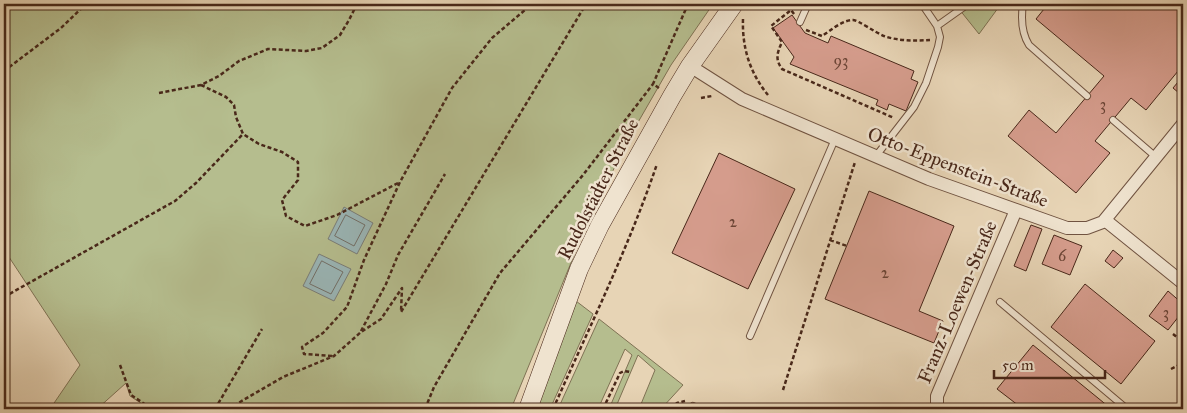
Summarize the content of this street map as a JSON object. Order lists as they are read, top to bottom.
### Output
{
  "streets": {
    "street": ["Otto-Eppenstein-Straße", "Rudolstädter Straße", "Franz-Loewen-Straße"]
  },
  "crossings": [
    ["Otto-Eppenstein-Straße", "Rudolstädter Straße"],
    ["Otto-Eppenstein-Straße", "Franz-Loewen-Straße"]
  ],
  "house_numbers": [
    "93",
    "3",
    "2",
    "6",
    "2",
    "3"
  ],
  "scale_bar": "50 m"
}
